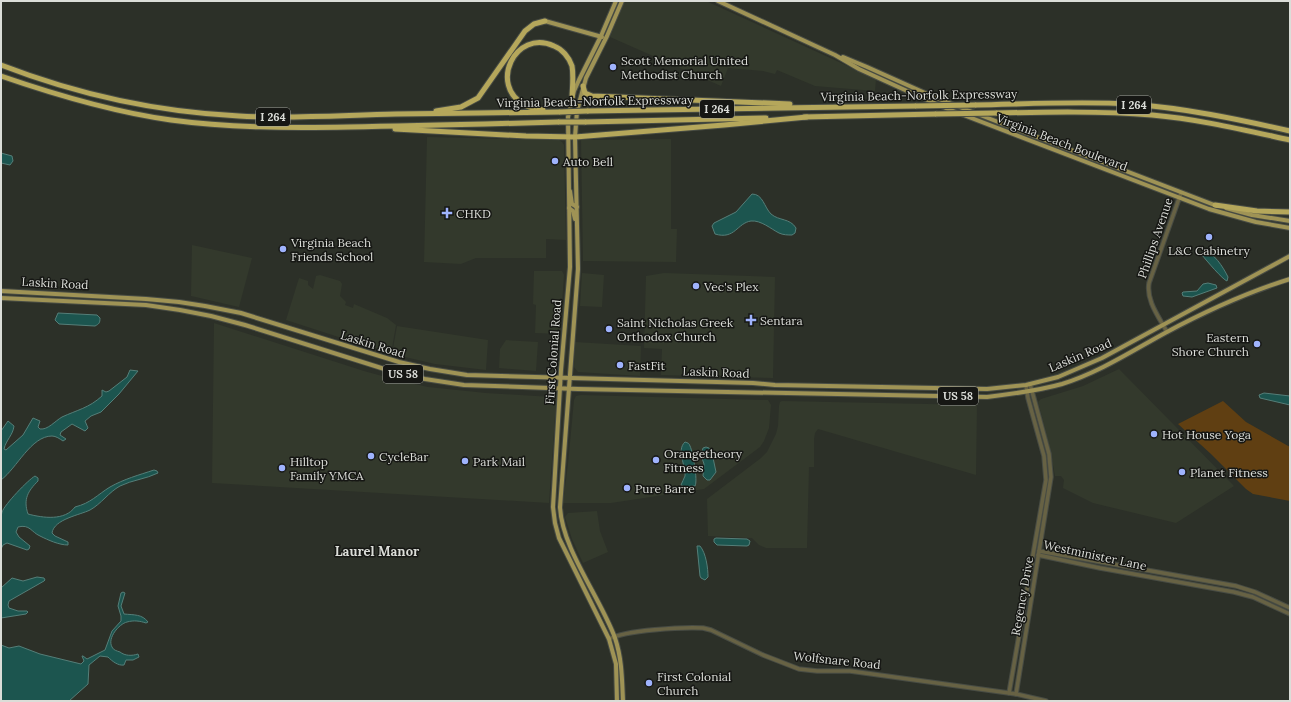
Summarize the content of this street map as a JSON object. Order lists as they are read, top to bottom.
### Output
{
  "streets": {
    "highway": ["Virginia Beach-Norfolk Expressway", "I 264"],
    "main road": [
      "Virginia Beach Boulevard",
      "Laskin Road",
      "First Colonial Road",
      "US 58"
    ],
    "street": [
      "Phillips Avenue",
      "Westminister Lane",
      "Regency Drive",
      "Wolfsnare Road"
    ]
  },
  "crossings": [
    ["Virginia Beach Boulevard", "Phillips Avenue"],
    ["Phillips Avenue", "Laskin Road"],
    ["Laskin Road", "First Colonial Road"],
    ["Laskin Road", "Regency Drive"],
    ["First Colonial Road", "Wolfsnare Road"],
    ["Westminister Lane", "Regency Drive"],
    ["Regency Drive", "Wolfsnare Road"]
  ],
  "districts": ["Laurel Manor"],
  "places": {
    "other": [
      "Scott Memorial United Methodist Church",
      "Auto Bell",
      "L&C Cabinetry",
      "Virginia Beach Friends School",
      "Vec's Plex",
      "Saint Nicholas Greek Orthodox Church",
      "Eastern Shore Church",
      "FastFit",
      "Hot House Yoga",
      "CycleBar",
      "Orangetheory Fitness",
      "Park Mail",
      "Hilltop Family YMCA",
      "Planet Fitness",
      "Pure Barre",
      "First Colonial Church"
    ],
    "health": ["CHKD", "Sentara"]
  }
}
